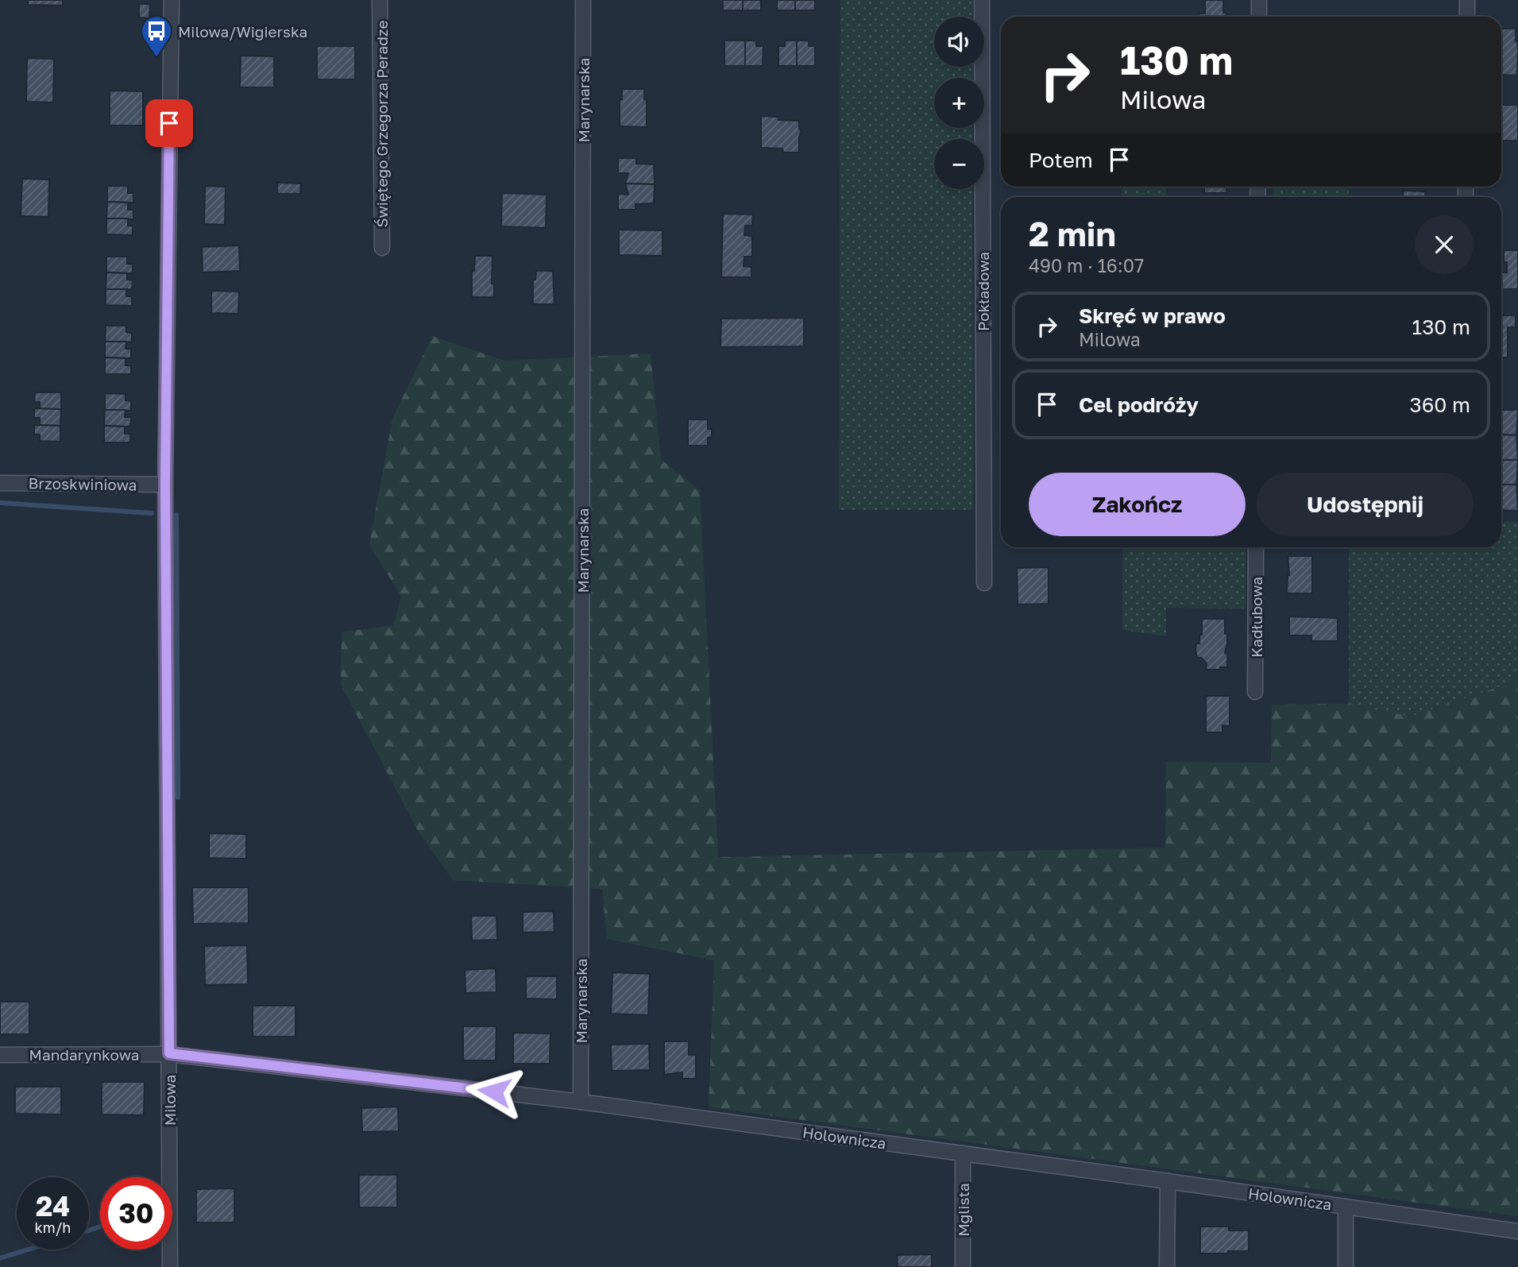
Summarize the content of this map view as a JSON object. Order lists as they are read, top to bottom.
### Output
{
  "streets": {
    "street": [
      "Marynarska",
      "Świętego Grzegorza Peradze",
      "Pokładowa",
      "Brzoskwiniowa",
      "Kadłubowa",
      "Mandarynkowa",
      "Milowa",
      "Holownicza",
      "Mglista"
    ]
  },
  "crossings": [
    ["Marynarska", "Holownicza"],
    ["Brzoskwiniowa", "Milowa"],
    ["Mandarynkowa", "Milowa"],
    ["Mandarynkowa", "Holownicza"],
    ["Milowa", "Holownicza"],
    ["Holownicza", "Mglista"]
  ],
  "places": {
    "bus stop": ["Milowa/Wigierska"]
  },
  "page": {
    "map_buttons": ["+", "−"],
    "turn": ["130 m", "Milowa"],
    "then": "Potem",
    "heading": ["2 min", "490 m · 16:07"],
    "list": [
      {
        "name": "Skręć w prawo",
        "note": "Milowa",
        "value": "130 m"
      },
      {
        "name": "Cel podróży",
        "value": "360 m"
      }
    ],
    "buttons": ["Zakończ", "Udostępnij"],
    "speed": "24 km/h",
    "limit": "30"
  }
}
